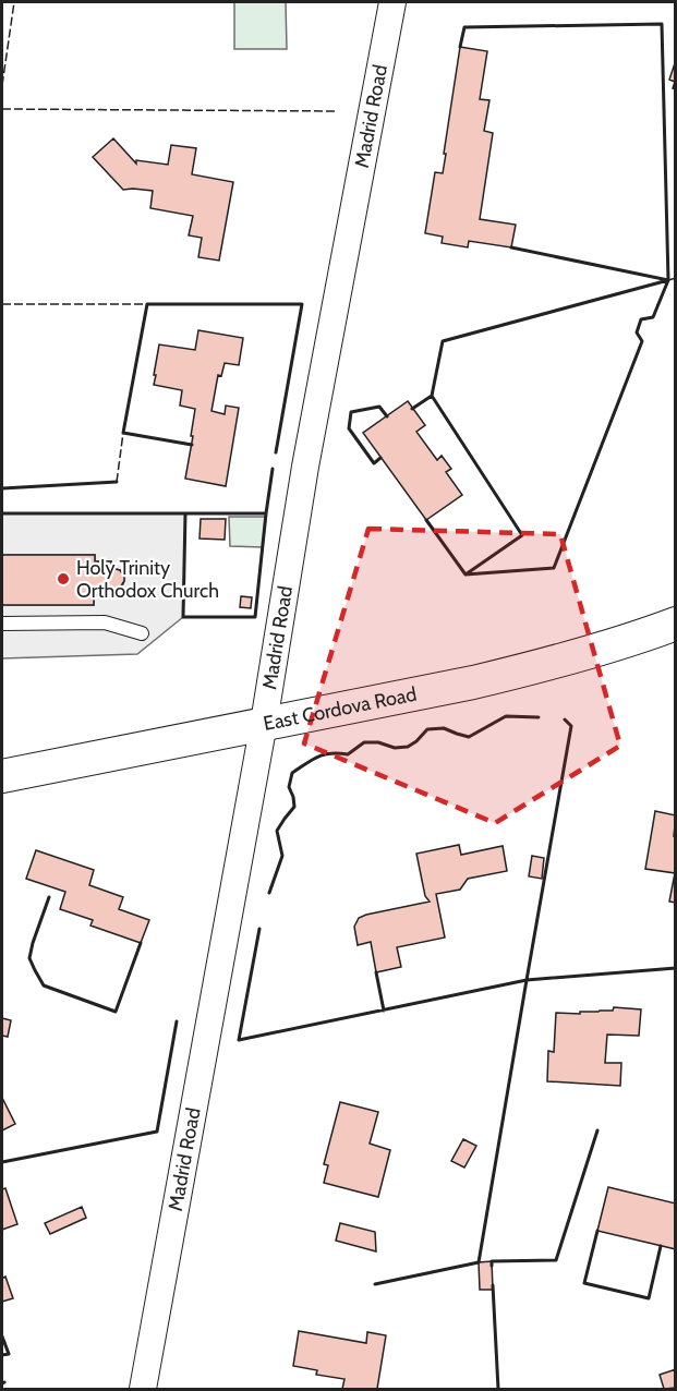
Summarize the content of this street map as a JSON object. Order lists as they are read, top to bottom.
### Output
{
  "streets": {
    "street": ["Madrid Road", "East Cordova Road"]
  },
  "crossings": [
    ["Madrid Road", "East Cordova Road"]
  ],
  "places": ["Holy Trinity Orthodox Church"]
}
